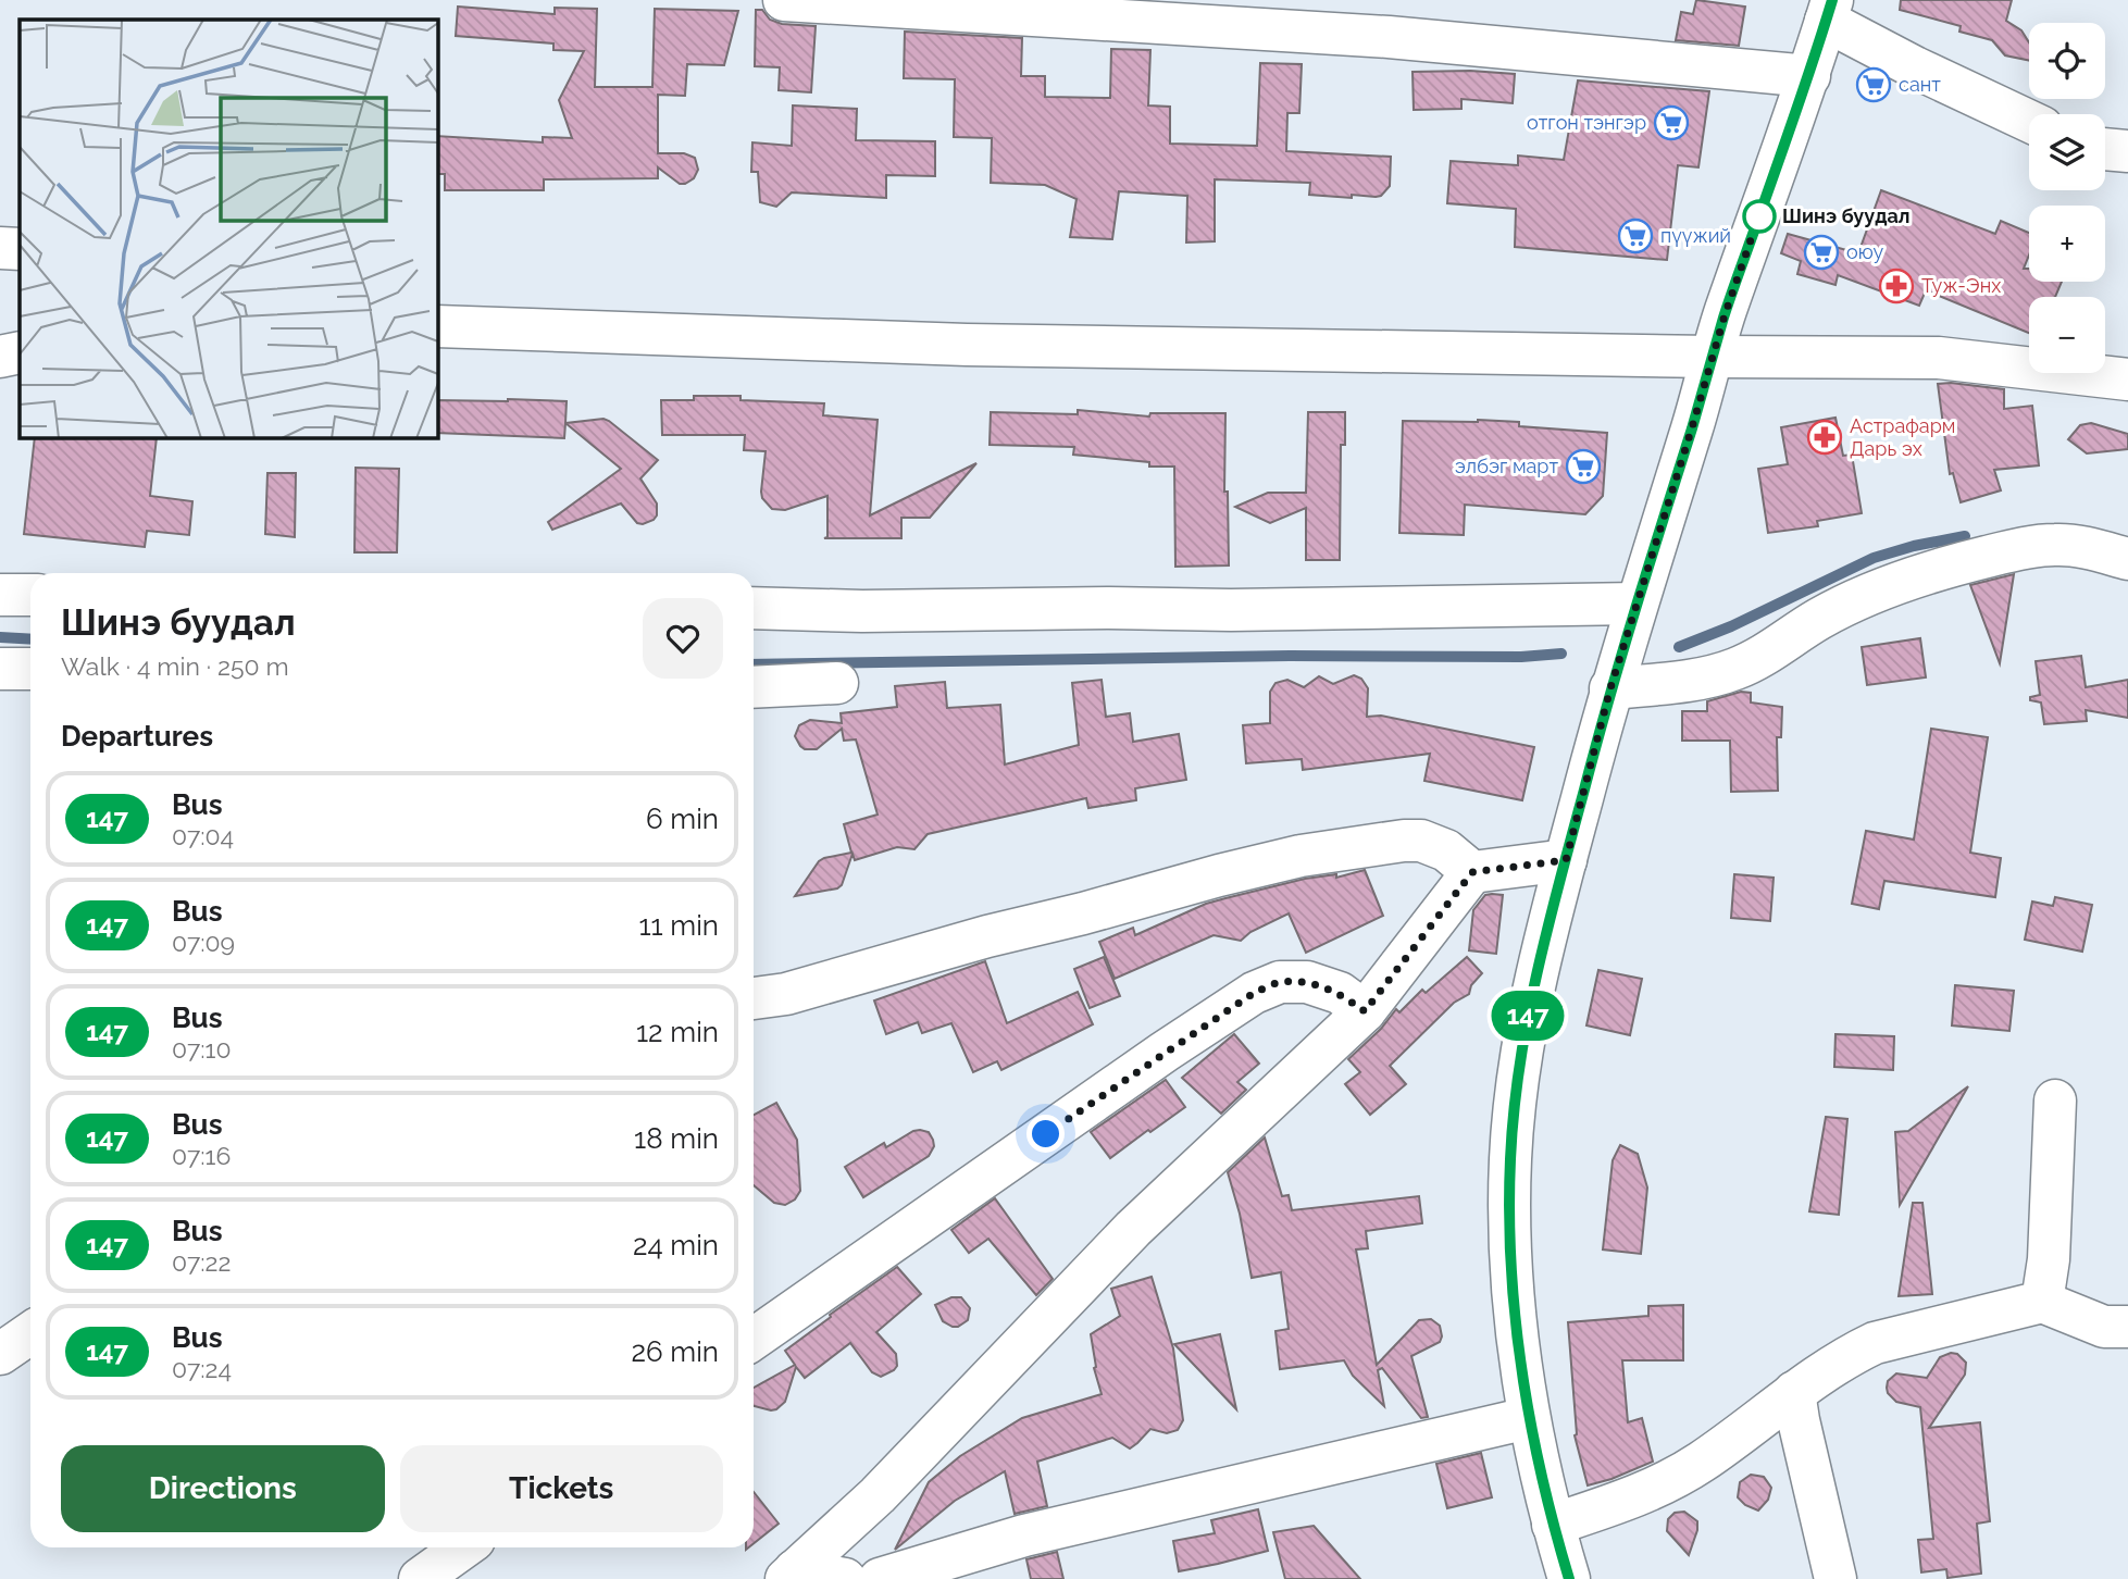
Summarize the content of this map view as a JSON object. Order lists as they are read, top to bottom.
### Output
{
  "places": {
    "supermarket": [
      "сант",
      "отгон тэнгэр",
      "пүүжий",
      "оюу",
      "элбэг март"
    ],
    "other": ["Шинэ буудал"],
    "pharmacy": ["Туж-Энх", "Астрафарм Дарь эх"]
  },
  "lines": ["bus line 147"],
  "page": {
    "on_map": "147",
    "map_buttons": ["+", "−"],
    "heading": [
      ["Шинэ буудал", "Walk · 4 min · 250 m"],
      "Departures"
    ],
    "list": [
      {
        "mark": "147",
        "name": "Bus",
        "note": "07:04",
        "value": "6 min"
      },
      {
        "mark": "147",
        "name": "Bus",
        "note": "07:09",
        "value": "11 min"
      },
      {
        "mark": "147",
        "name": "Bus",
        "note": "07:10",
        "value": "12 min"
      },
      {
        "mark": "147",
        "name": "Bus",
        "note": "07:16",
        "value": "18 min"
      },
      {
        "mark": "147",
        "name": "Bus",
        "note": "07:22",
        "value": "24 min"
      },
      {
        "mark": "147",
        "name": "Bus",
        "note": "07:24",
        "value": "26 min"
      }
    ],
    "buttons": ["Directions", "Tickets"]
  }
}
